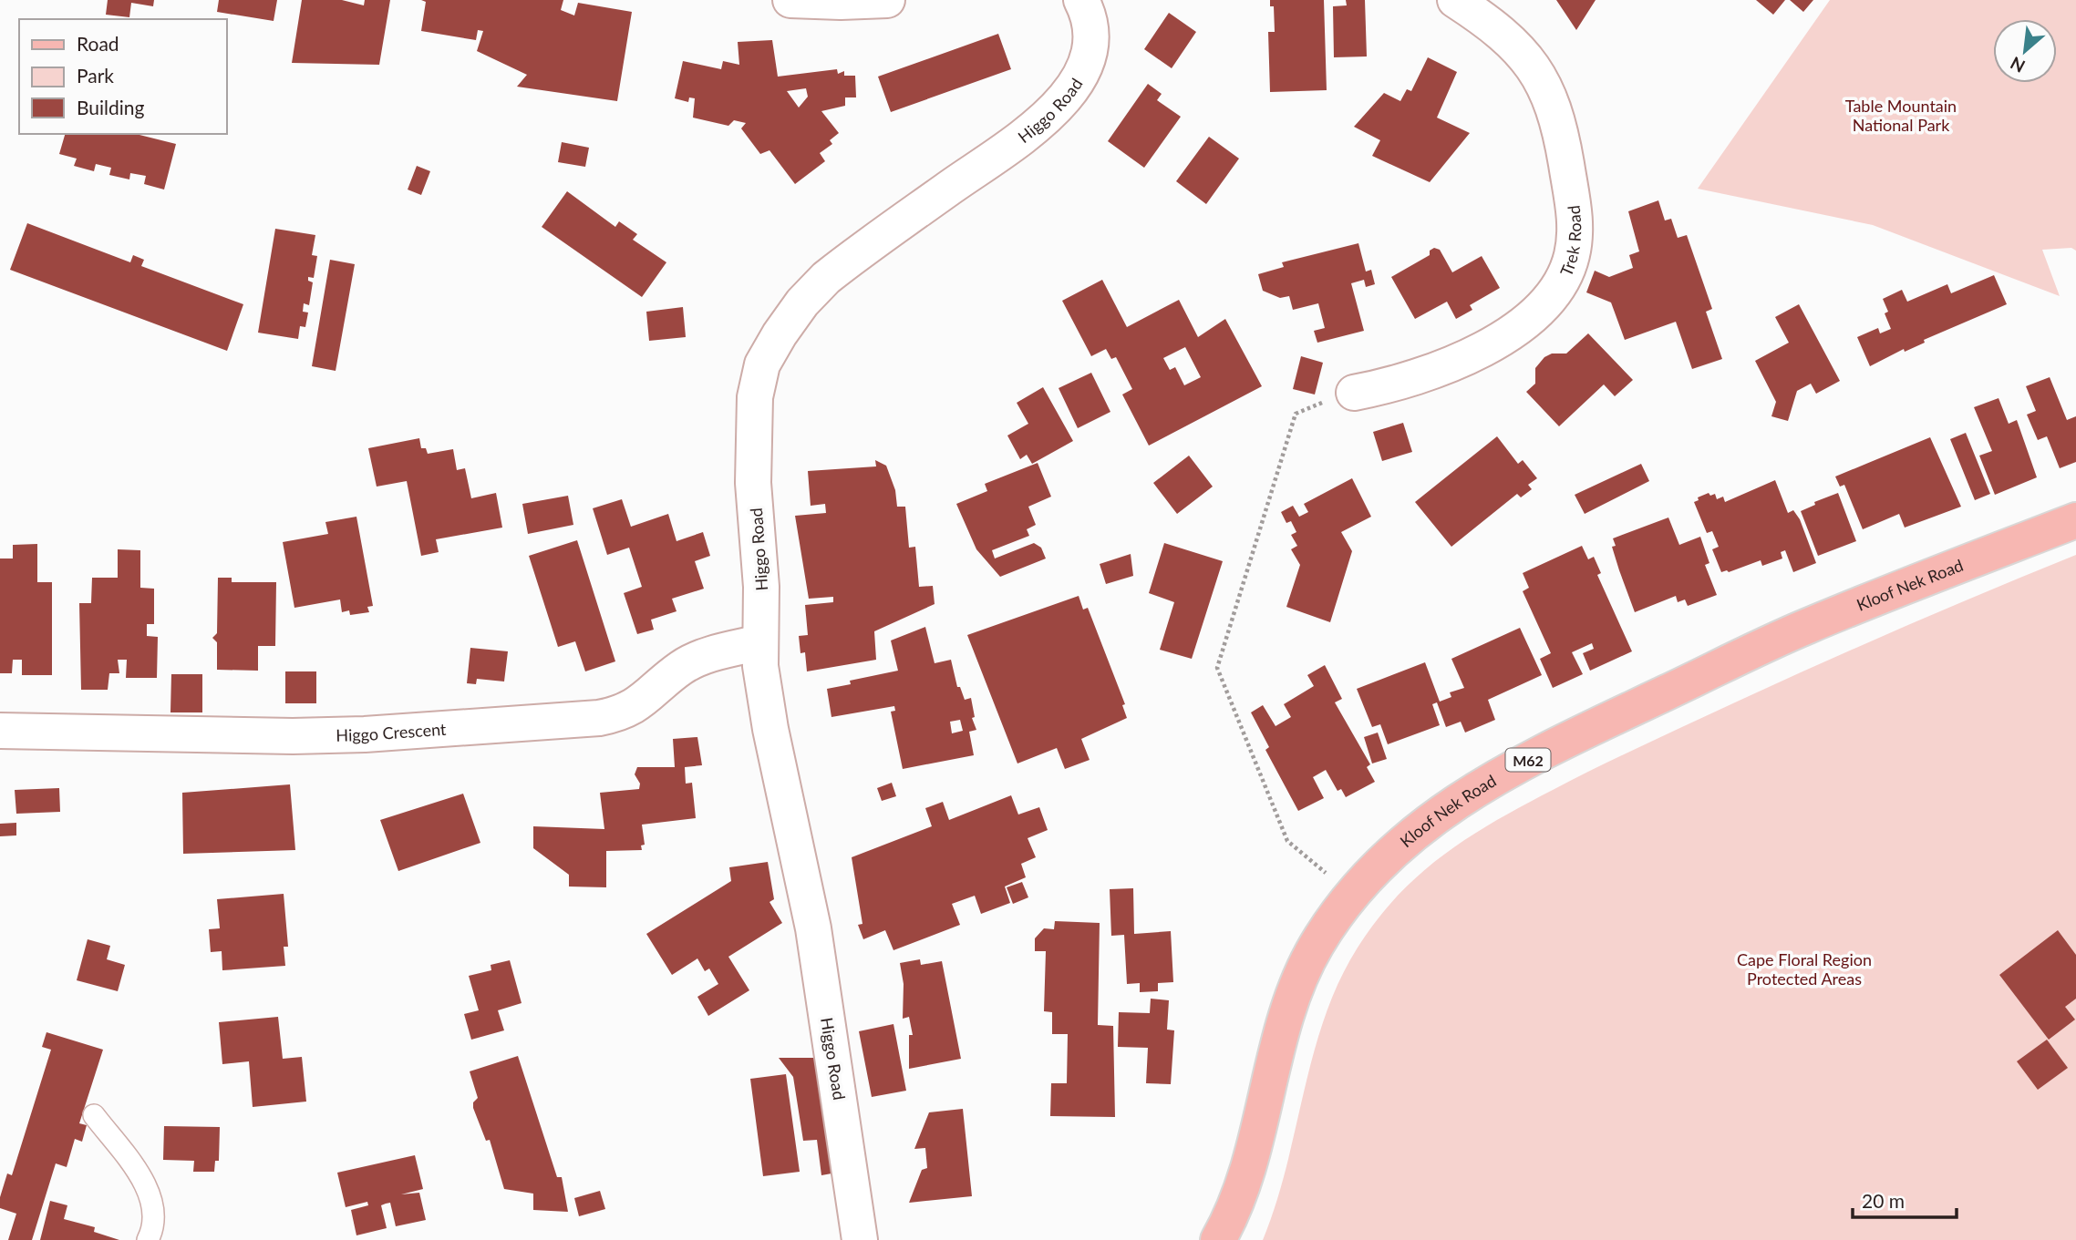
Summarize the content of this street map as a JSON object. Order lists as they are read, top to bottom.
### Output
{
  "streets": {
    "main road": ["Kloof Nek Road", "M62"],
    "street": ["Higgo Road", "Trek Road", "Higgo Crescent"]
  },
  "crossings": [
    ["Higgo Road", "Higgo Crescent"]
  ],
  "parks": ["Table Mountain National Park", "Cape Floral Region Protected Areas"],
  "legend": ["Road", "Park", "Building"],
  "scale_bar": "20 m",
  "north": "bottom left"
}
